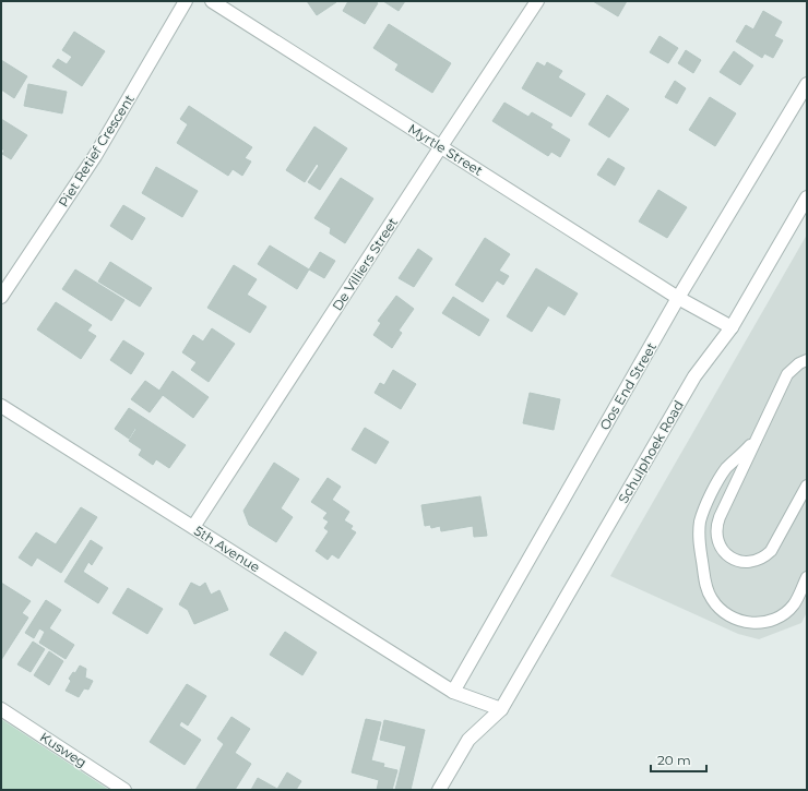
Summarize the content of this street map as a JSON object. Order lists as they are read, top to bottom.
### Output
{
  "streets": {
    "street": [
      "Myrtle Street",
      "Piet Retief Crescent",
      "De Villiers Street",
      "Oos End Street",
      "Schulphoek Road",
      "5th Avenue",
      "Kusweg"
    ]
  },
  "crossings": [
    ["Myrtle Street", "De Villiers Street"],
    ["Myrtle Street", "Oos End Street"],
    ["Myrtle Street", "Schulphoek Road"],
    ["De Villiers Street", "5th Avenue"],
    ["Oos End Street", "5th Avenue"],
    ["Schulphoek Road", "5th Avenue"]
  ],
  "scale_bar": "20 m"
}
